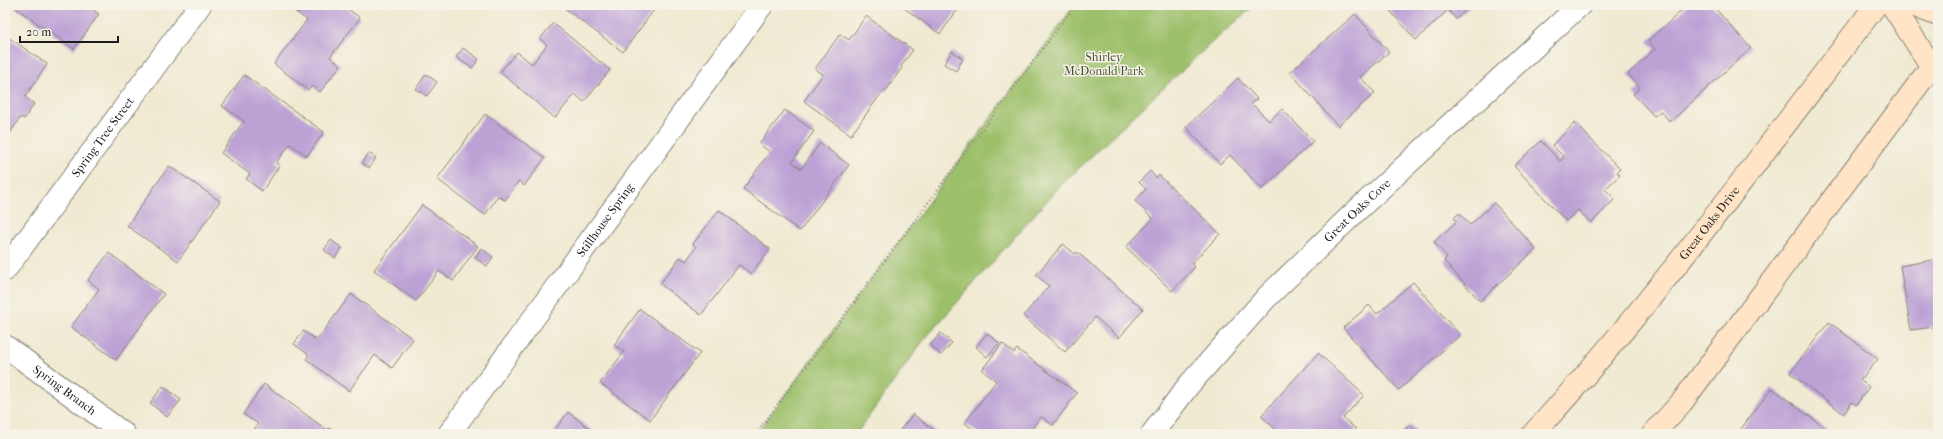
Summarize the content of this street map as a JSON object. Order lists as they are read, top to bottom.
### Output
{
  "streets": {
    "street": [
      "Spring Tree Street",
      "Great Oaks Cove",
      "Stillhouse Spring",
      "Great Oaks Drive",
      "Spring Branch"
    ]
  },
  "parks": ["Shirley McDonald Park"],
  "scale_bar": "20 m"
}
